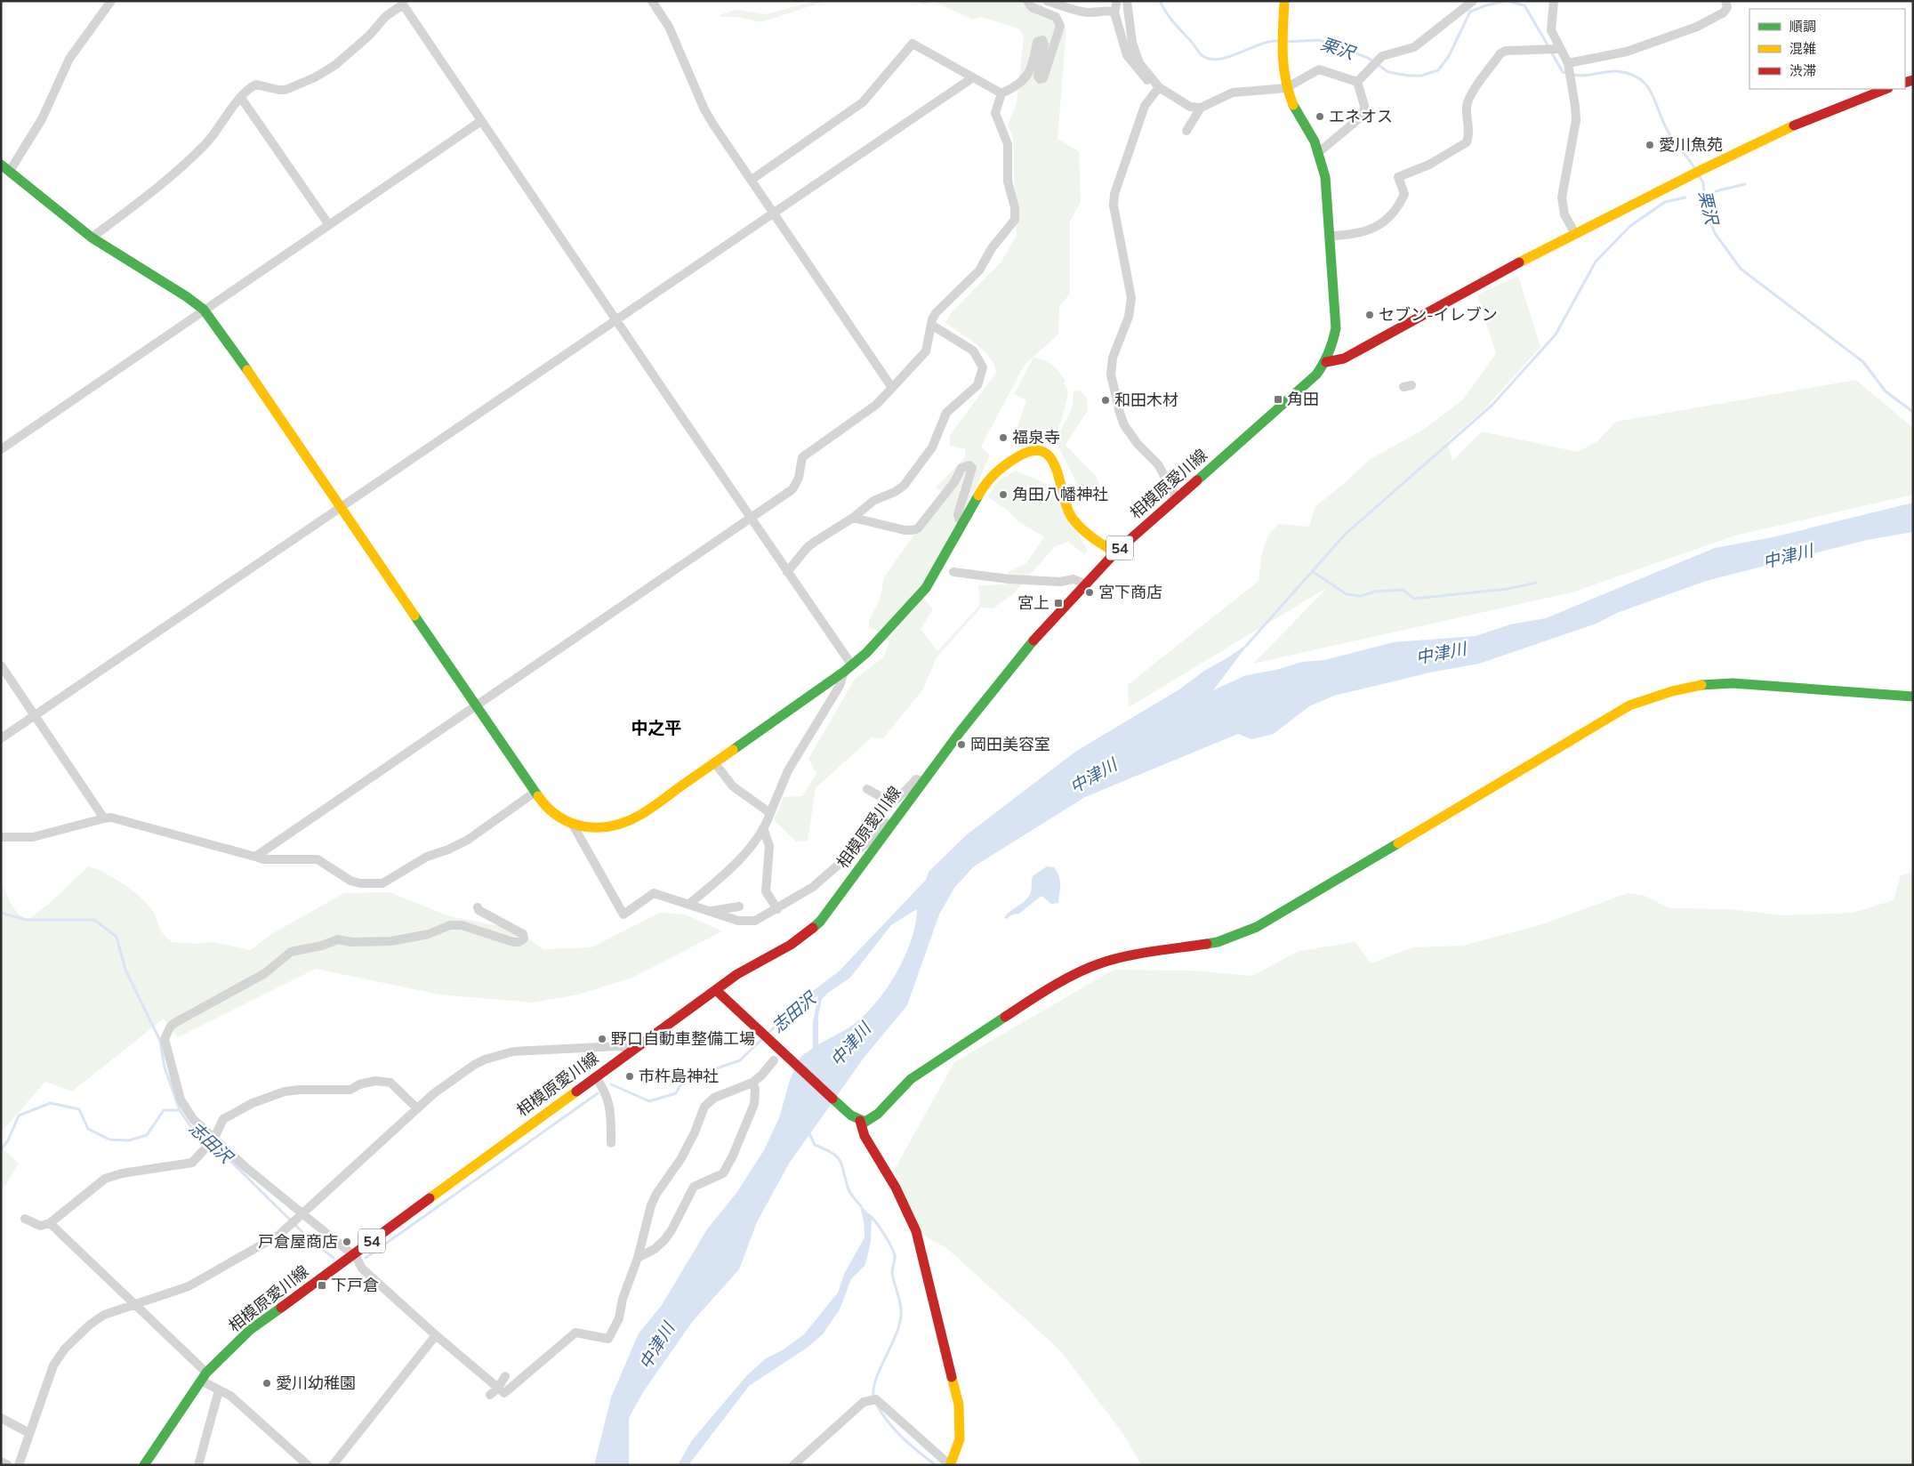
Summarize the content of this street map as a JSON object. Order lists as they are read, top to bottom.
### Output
{
  "streets": {
    "street": ["相模原愛川線", "54"]
  },
  "districts": ["中之平"],
  "water": ["栗沢", "中津川", "志田沢"],
  "places": {
    "other": [
      "エネオス",
      "愛川魚苑",
      "セブン-イレブン",
      "和田木材",
      "福泉寺",
      "角田八幡神社",
      "宮下商店",
      "岡田美容室",
      "野口自動車整備工場",
      "市杵島神社",
      "戸倉屋商店",
      "愛川幼稚園"
    ],
    "transit": ["角田", "宮上", "下戸倉"]
  },
  "legend": ["順調", "混雑", "渋滞"]
}
